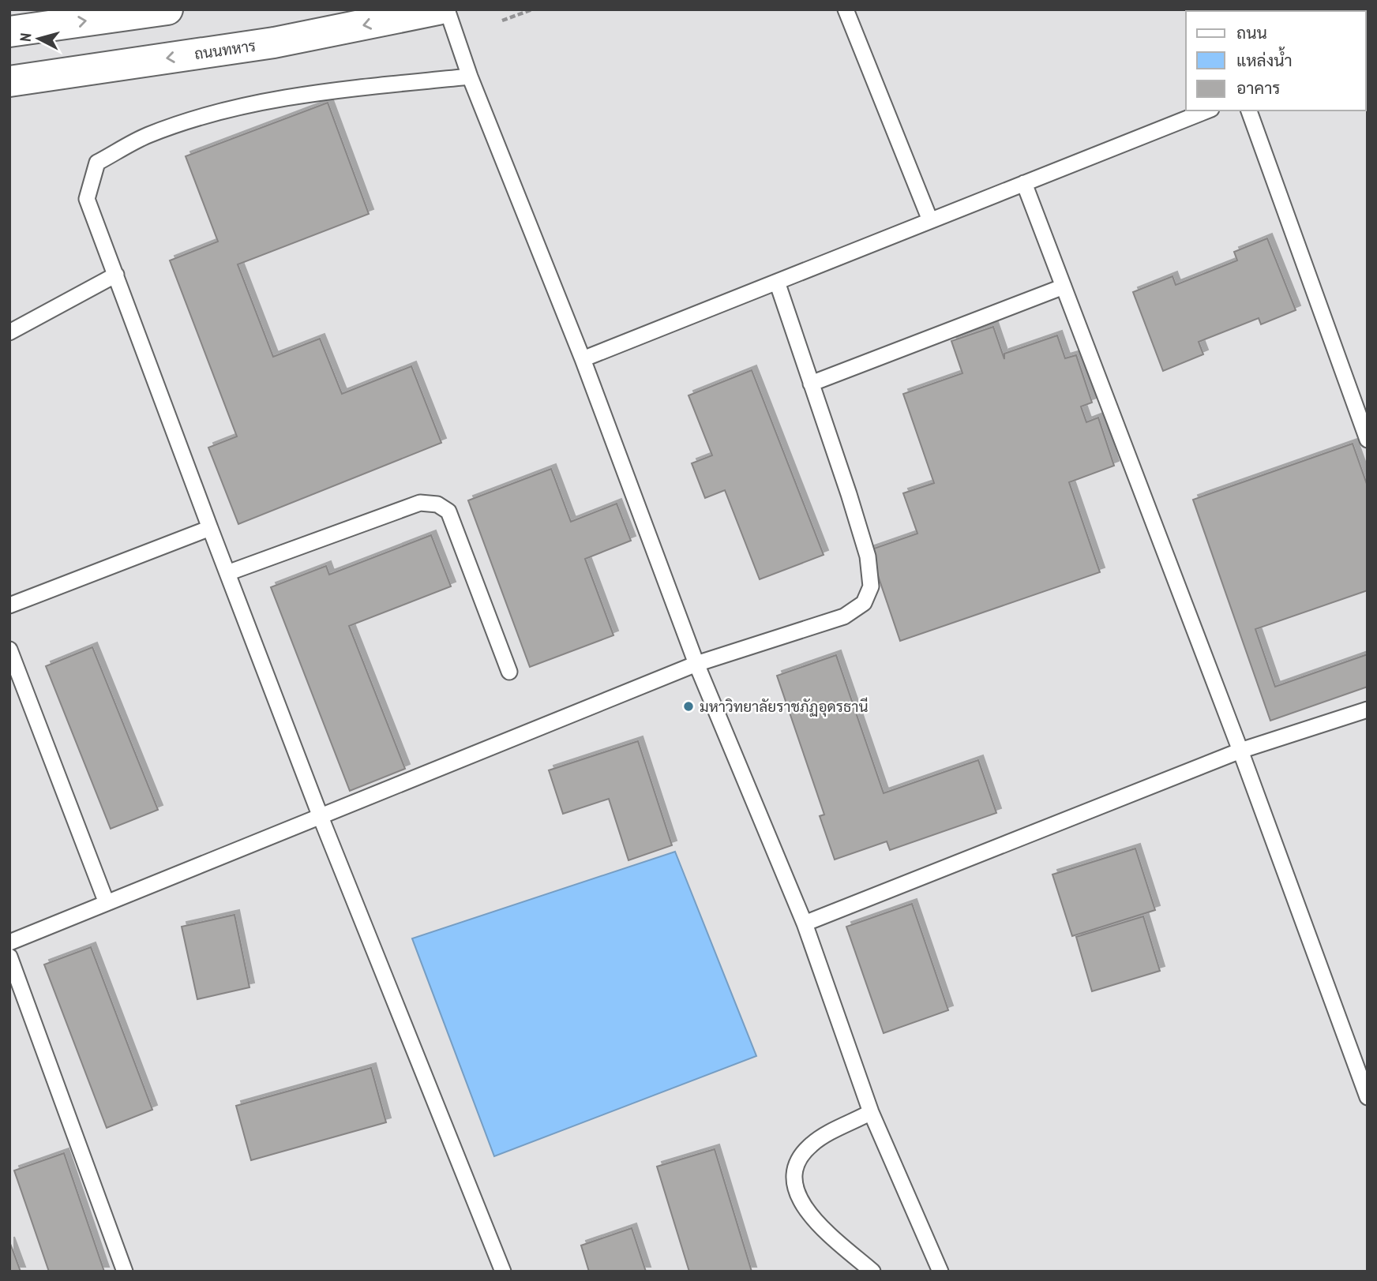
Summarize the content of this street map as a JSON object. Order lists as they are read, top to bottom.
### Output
{
  "streets": {
    "main road": ["ถนนทหาร"]
  },
  "places": ["มหาวิทยาลัยราชภัฏอุดรธานี"],
  "legend": ["ถนน", "แหล่งน้ำ", "อาคาร"],
  "north": "left"
}
